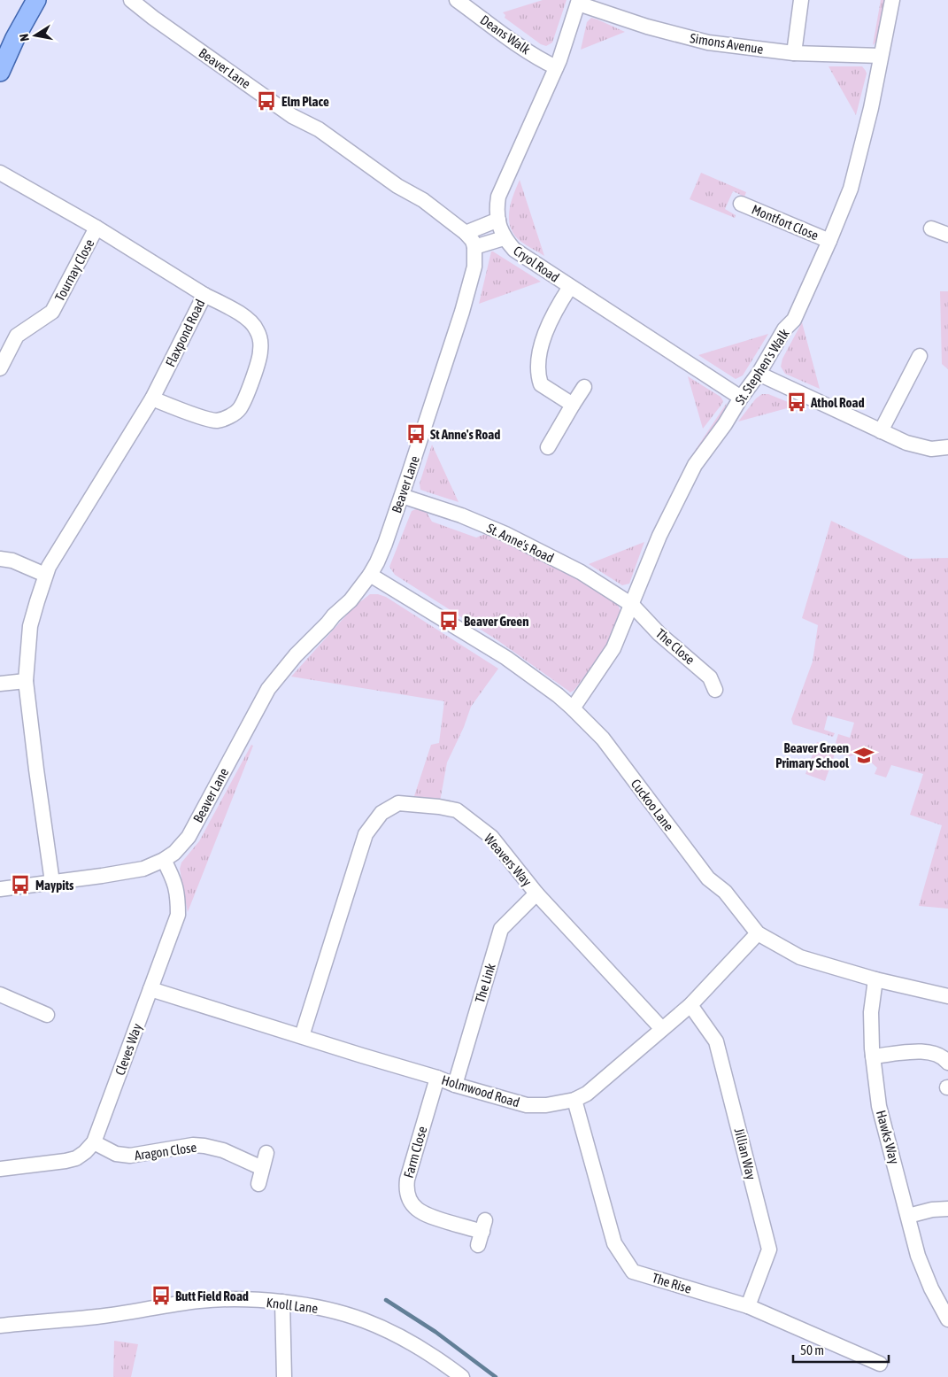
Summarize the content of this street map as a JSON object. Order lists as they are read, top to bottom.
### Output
{
  "streets": {
    "street": [
      "Deans Walk",
      "Simons Avenue",
      "Beaver Lane",
      "Montfort Close",
      "Cryol Road",
      "Tournay Close",
      "Flaxpond Road",
      "St. Stephen's Walk",
      "St. Anne's Road",
      "The Close",
      "Cuckoo Lane",
      "Weavers Way",
      "The Link",
      "Cleves Way",
      "Holmwood Road",
      "Hawks Way",
      "Aragon Close",
      "Farm Close",
      "Jillian Way",
      "The Rise",
      "Knoll Lane"
    ]
  },
  "crossings": [
    ["Deans Walk", "Cryol Road"],
    ["Simons Avenue", "Cryol Road"],
    ["Simons Avenue", "St. Stephen's Walk"],
    ["Beaver Lane", "St. Anne's Road"],
    ["Beaver Lane", "Cuckoo Lane"],
    ["Beaver Lane", "Cleves Way"],
    ["Montfort Close", "St. Stephen's Walk"],
    ["Cryol Road", "St. Stephen's Walk"],
    ["Tournay Close", "Flaxpond Road"],
    ["St. Stephen's Walk", "St. Anne's Road"],
    ["St. Stephen's Walk", "The Close"],
    ["St. Stephen's Walk", "Cuckoo Lane"],
    ["St. Anne's Road", "The Close"],
    ["Cuckoo Lane", "Holmwood Road"],
    ["Cuckoo Lane", "Hawks Way"],
    ["Weavers Way", "The Link"],
    ["Weavers Way", "Holmwood Road"],
    ["The Link", "Holmwood Road"],
    ["Cleves Way", "Holmwood Road"],
    ["Cleves Way", "Aragon Close"],
    ["Holmwood Road", "Farm Close"],
    ["Holmwood Road", "Jillian Way"],
    ["Holmwood Road", "The Rise"],
    ["Jillian Way", "The Rise"]
  ],
  "places": {
    "bus stop": [
      "Elm Place",
      "Athol Road",
      "St Anne's Road",
      "Beaver Green",
      "Maypits",
      "Butt Field Road"
    ],
    "school or university": ["Beaver Green Primary School"]
  },
  "scale_bar": "50 m",
  "north": "left"
}
